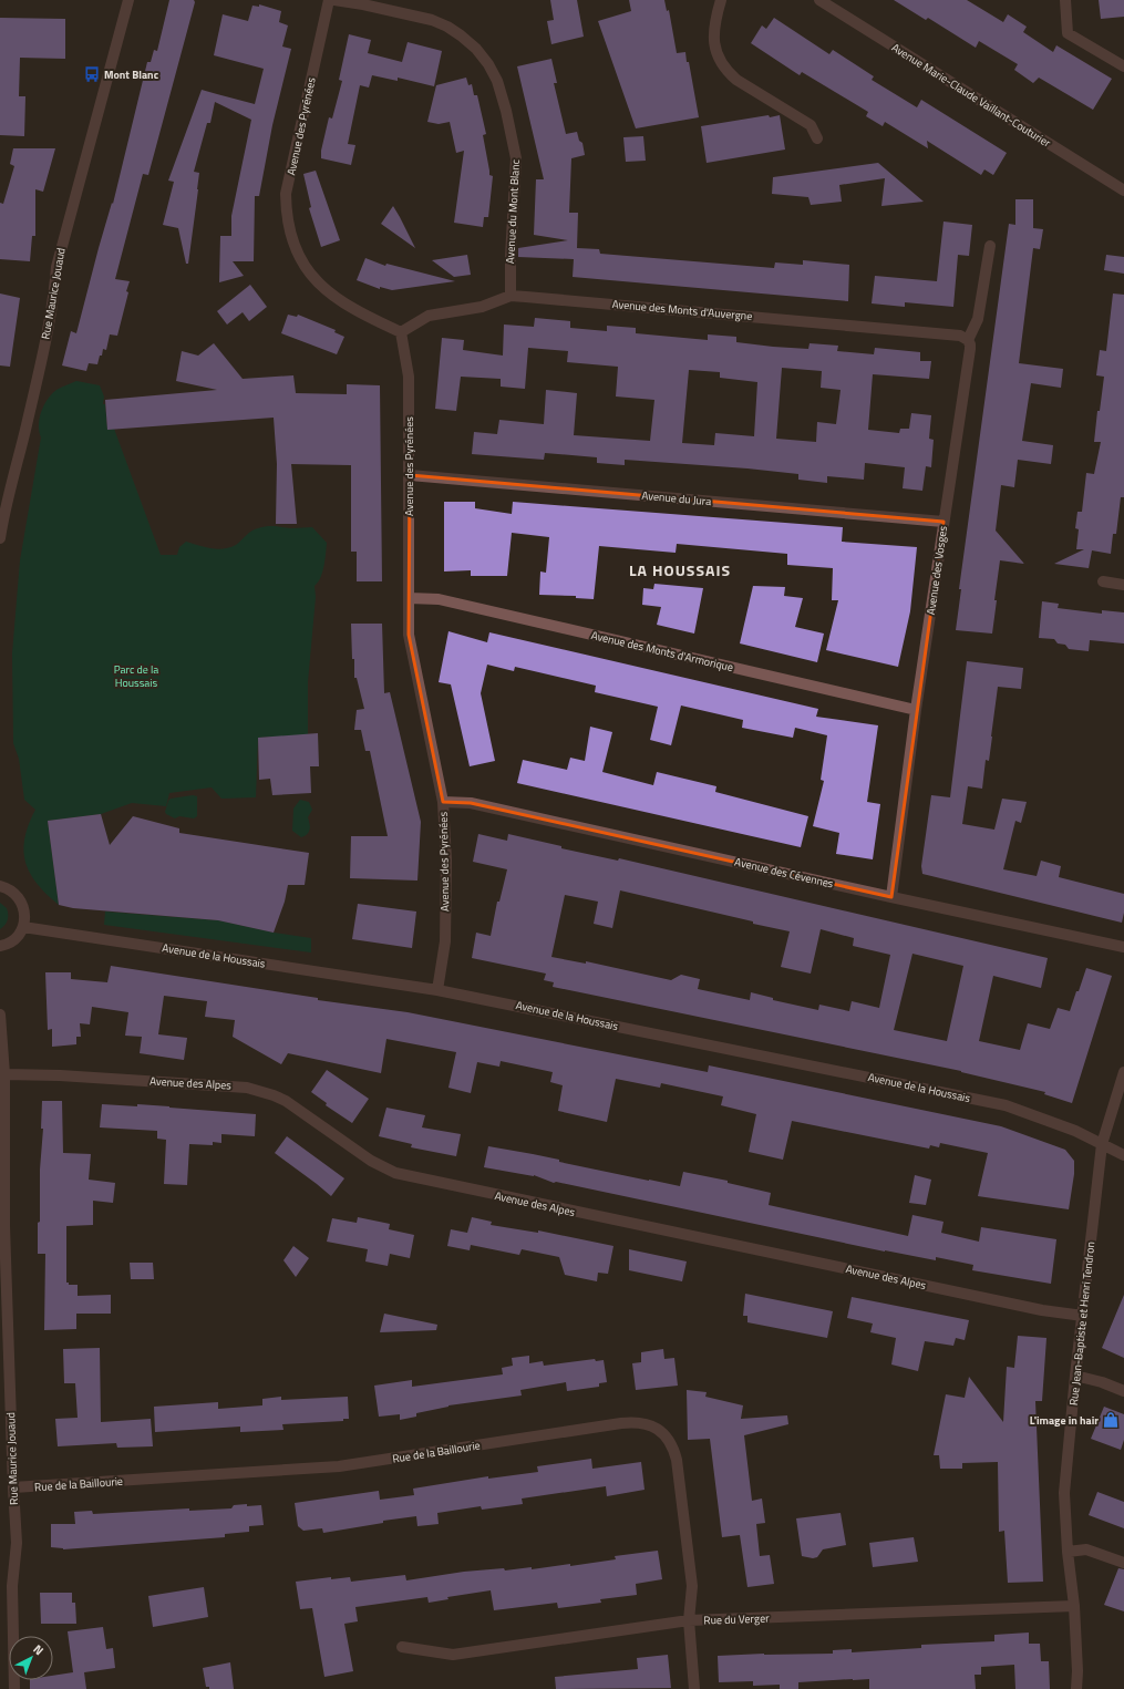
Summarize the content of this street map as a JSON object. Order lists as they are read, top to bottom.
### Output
{
  "streets": {
    "street": [
      "Avenue Marie-Claude Vaillant-Couturier",
      "Avenue des Pyrénées",
      "Avenue du Mont Blanc",
      "Rue Maurice Jouaud",
      "Avenue des Monts d'Auvergne",
      "Avenue du Jura",
      "Avenue des Vosges",
      "Avenue des Monts d'Armorique",
      "Avenue des Cévennes",
      "Avenue de la Houssais",
      "Avenue des Alpes",
      "Rue Jean-Baptiste et Henri Tendron",
      "Rue de la Baillourie",
      "Rue du Verger"
    ]
  },
  "crossings": [
    ["Avenue des Pyrénées", "Avenue des Monts d'Auvergne"],
    ["Avenue des Pyrénées", "Avenue du Jura"],
    ["Avenue des Pyrénées", "Avenue des Monts d'Armorique"],
    ["Avenue des Pyrénées", "Avenue des Cévennes"],
    ["Avenue des Pyrénées", "Avenue de la Houssais"],
    ["Avenue du Mont Blanc", "Avenue des Monts d'Auvergne"],
    ["Rue Maurice Jouaud", "Avenue des Alpes"],
    ["Rue Maurice Jouaud", "Rue de la Baillourie"],
    ["Avenue des Monts d'Auvergne", "Avenue des Vosges"],
    ["Avenue du Jura", "Avenue des Vosges"],
    ["Avenue des Vosges", "Avenue des Monts d'Armorique"],
    ["Avenue des Vosges", "Avenue des Cévennes"],
    ["Avenue de la Houssais", "Rue Jean-Baptiste et Henri Tendron"],
    ["Avenue des Alpes", "Rue Jean-Baptiste et Henri Tendron"],
    ["Rue Jean-Baptiste et Henri Tendron", "Rue du Verger"],
    ["Rue de la Baillourie", "Rue du Verger"]
  ],
  "districts": ["LA HOUSSAIS"],
  "parks": ["Parc de la Houssais"],
  "places": {
    "bus stop": ["Mont Blanc"],
    "shop": ["L'image in hair"]
  },
  "north": "top right"
}
